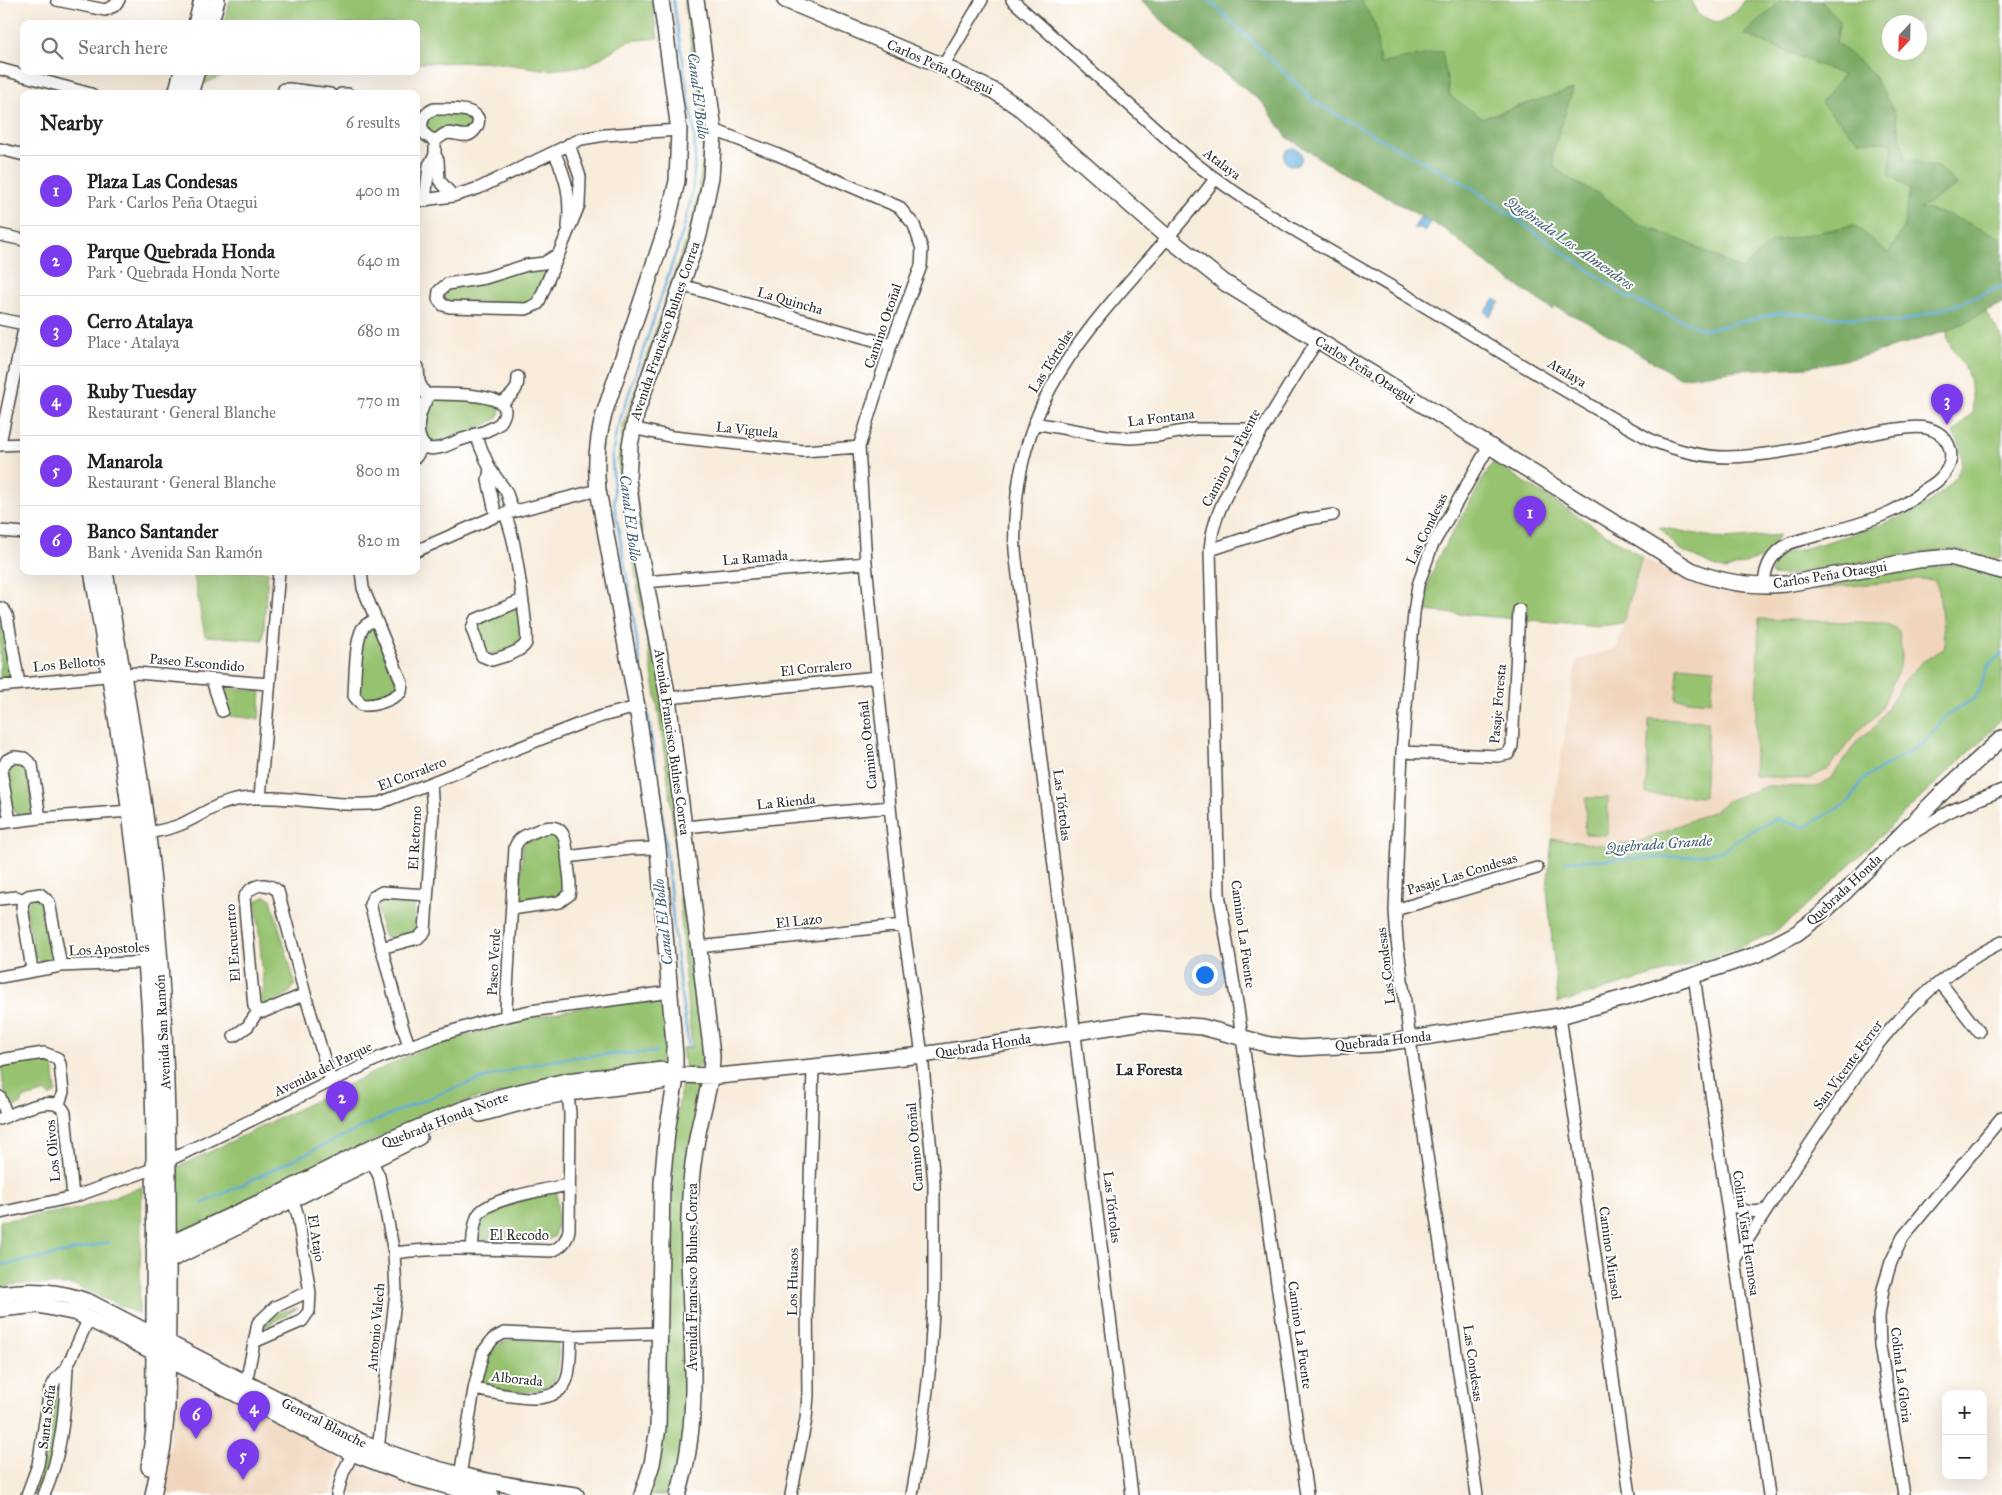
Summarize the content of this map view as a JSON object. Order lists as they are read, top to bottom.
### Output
{
  "streets": {
    "street": [
      "Carlos Peña Otaegui",
      "Atalaya",
      "La Quincha",
      "Camino Otoñal",
      "Avenida Francisco Bulnes Correa",
      "Las Tórtolas",
      "La Fontana",
      "La Viguela",
      "Camino La Fuente",
      "Las Condesas",
      "La Ramada",
      "Paseo Escondido",
      "Los Bellotos",
      "El Corralero",
      "Pasaje Foresta",
      "La Rienda",
      "El Retorno",
      "Pasaje Las Condesas",
      "Quebrada Honda",
      "El Lazo",
      "El Encuentro",
      "Los Apostoles",
      "Paseo Verde",
      "Avenida San Ramón",
      "San Vicente Ferrer",
      "Avenida del Parque",
      "Quebrada Honda Norte",
      "Los Olivos",
      "Colina Vista Hermosa",
      "El Recodo",
      "El Atajo",
      "Camino Mirasol",
      "Los Huasos",
      "Antonio Valech",
      "Colina La Gloria",
      "Alborada",
      "Santa Sofía",
      "General Blanche"
    ]
  },
  "crossings": [
    ["Carlos Peña Otaegui", "Atalaya"],
    ["Carlos Peña Otaegui", "Las Tórtolas"],
    ["Carlos Peña Otaegui", "Camino La Fuente"],
    ["Carlos Peña Otaegui", "Las Condesas"],
    ["Atalaya", "Las Tórtolas"],
    ["La Quincha", "Camino Otoñal"],
    ["La Quincha", "Avenida Francisco Bulnes Correa"],
    ["Camino Otoñal", "Avenida Francisco Bulnes Correa"],
    ["Camino Otoñal", "La Viguela"],
    ["Camino Otoñal", "La Ramada"],
    ["Camino Otoñal", "El Corralero"],
    ["Camino Otoñal", "La Rienda"],
    ["Camino Otoñal", "Quebrada Honda"],
    ["Camino Otoñal", "El Lazo"],
    ["Avenida Francisco Bulnes Correa", "La Viguela"],
    ["Avenida Francisco Bulnes Correa", "La Ramada"],
    ["Avenida Francisco Bulnes Correa", "El Corralero"],
    ["Avenida Francisco Bulnes Correa", "La Rienda"],
    ["Avenida Francisco Bulnes Correa", "Quebrada Honda"],
    ["Avenida Francisco Bulnes Correa", "El Lazo"],
    ["Las Tórtolas", "La Fontana"],
    ["Las Tórtolas", "Quebrada Honda"],
    ["La Fontana", "Camino La Fuente"],
    ["Camino La Fuente", "Quebrada Honda"],
    ["Las Condesas", "Pasaje Foresta"],
    ["Las Condesas", "Pasaje Las Condesas"],
    ["Las Condesas", "Quebrada Honda"],
    ["Paseo Escondido", "Los Bellotos"],
    ["Paseo Escondido", "Avenida San Ramón"],
    ["Los Bellotos", "Avenida San Ramón"],
    ["El Corralero", "El Retorno"],
    ["El Corralero", "Avenida San Ramón"],
    ["Quebrada Honda", "Quebrada Honda Norte"],
    ["Quebrada Honda", "Colina Vista Hermosa"],
    ["Quebrada Honda", "Camino Mirasol"],
    ["Quebrada Honda", "Los Huasos"],
    ["El Encuentro", "Avenida del Parque"],
    ["Los Apostoles", "Avenida San Ramón"],
    ["Paseo Verde", "Avenida del Parque"],
    ["Avenida San Ramón", "Avenida del Parque"],
    ["Avenida San Ramón", "Quebrada Honda Norte"],
    ["Avenida San Ramón", "General Blanche"],
    ["San Vicente Ferrer", "Colina Vista Hermosa"],
    ["Avenida del Parque", "Los Olivos"],
    ["Quebrada Honda Norte", "El Recodo"],
    ["Quebrada Honda Norte", "El Atajo"],
    ["Quebrada Honda Norte", "Antonio Valech"],
    ["El Recodo", "Antonio Valech"],
    ["Antonio Valech", "General Blanche"],
    ["Alborada", "General Blanche"],
    ["Santa Sofía", "General Blanche"]
  ],
  "districts": ["La Foresta"],
  "water": ["Canal El Bollo", "Quebrada Los Almendros", "Quebrada Grande"],
  "north": "bottom",
  "page": {
    "search": "Search here",
    "heading": ["Nearby", "6 results"],
    "list": [
      {
        "mark": "1",
        "name": "Plaza Las Condesas",
        "note": "Park · Carlos Peña Otaegui",
        "value": "400 m"
      },
      {
        "mark": "2",
        "name": "Parque Quebrada Honda",
        "note": "Park · Quebrada Honda Norte",
        "value": "640 m"
      },
      {
        "mark": "3",
        "name": "Cerro Atalaya",
        "note": "Place · Atalaya",
        "value": "680 m"
      },
      {
        "mark": "4",
        "name": "Ruby Tuesday",
        "note": "Restaurant · General Blanche",
        "value": "770 m"
      },
      {
        "mark": "5",
        "name": "Manarola",
        "note": "Restaurant · General Blanche",
        "value": "800 m"
      },
      {
        "mark": "6",
        "name": "Banco Santander",
        "note": "Bank · Avenida San Ramón",
        "value": "820 m"
      }
    ],
    "pins": [
      "3",
      "1",
      "2",
      "4",
      "6",
      "5"
    ],
    "map_buttons": ["+", "−"]
  }
}
